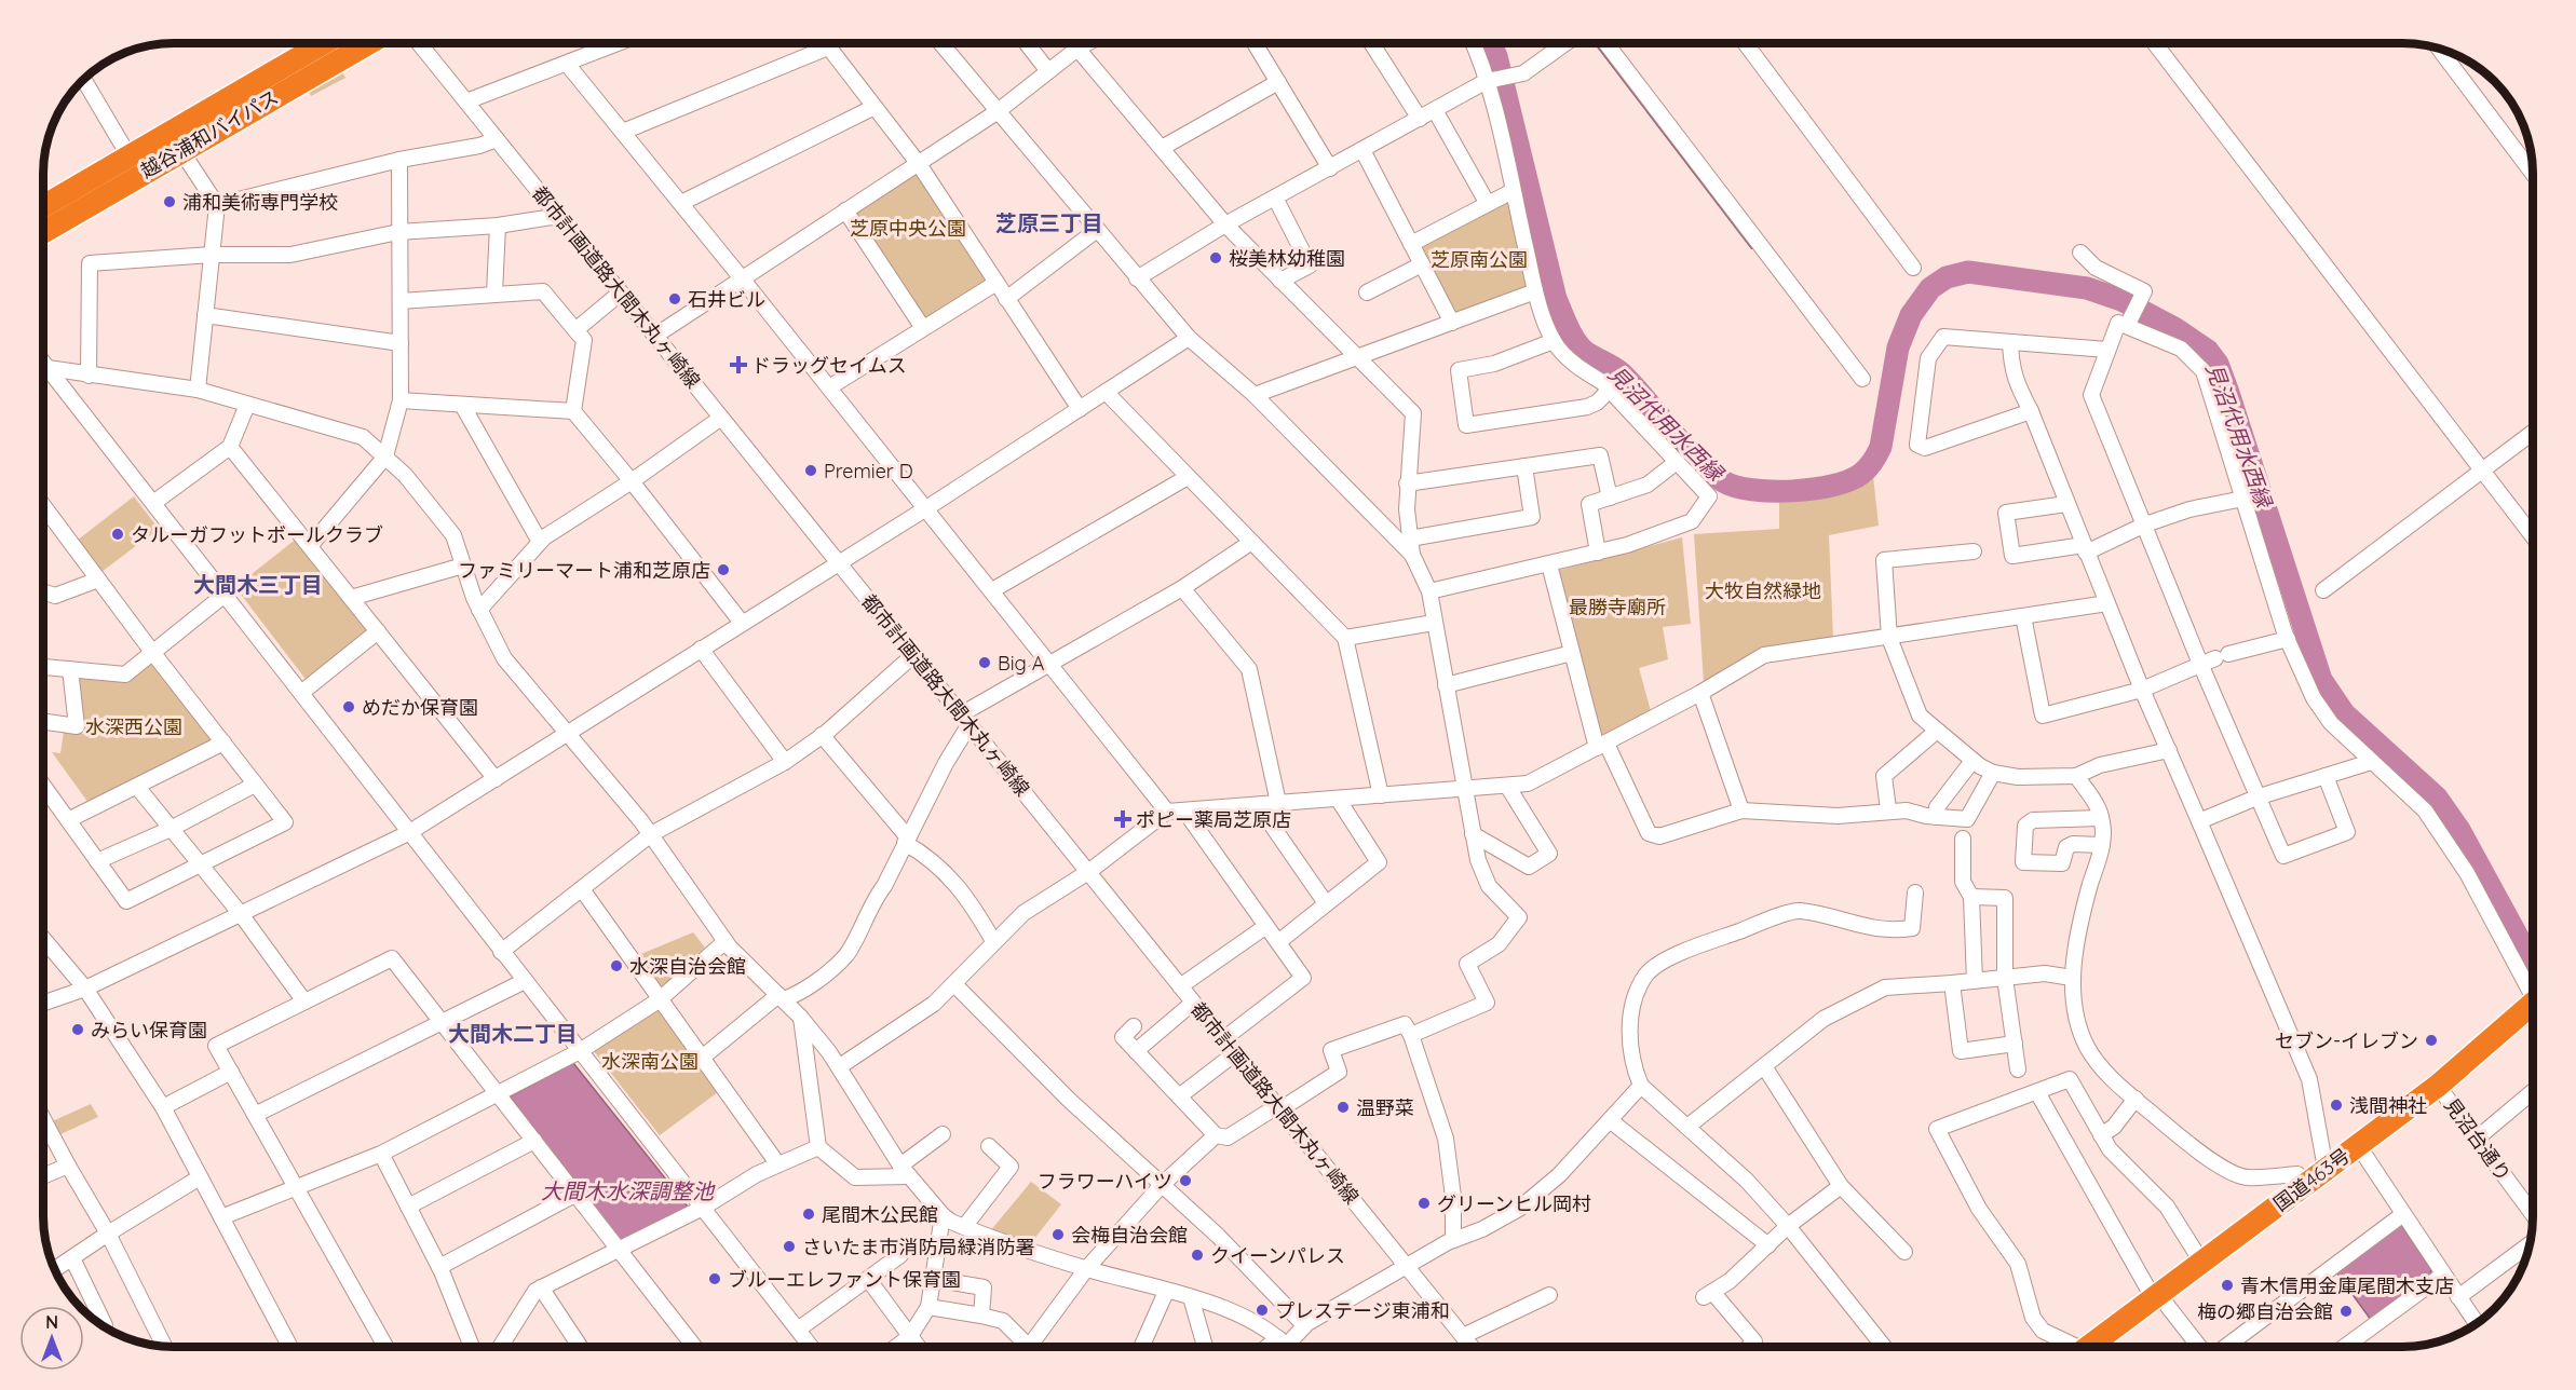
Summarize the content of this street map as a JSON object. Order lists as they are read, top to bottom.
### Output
{
  "streets": {
    "highway": ["越谷浦和バイパス", "国道463号"],
    "street": ["都市計画道路大間木丸ヶ崎線", "見沼台通り"]
  },
  "crossings": [
    ["見沼台通り", "国道463号"]
  ],
  "districts": ["芝原三丁目", "大間木三丁目", "大間木二丁目"],
  "water": ["見沼代用水西縁", "大間木水深調整池"],
  "parks": [
    "芝原中央公園",
    "芝原南公園",
    "大牧自然緑地",
    "最勝寺廟所",
    "水深西公園",
    "水深南公園"
  ],
  "places": {
    "other": [
      "浦和美術専門学校",
      "桜美林幼稚園",
      "石井ビル",
      "Premier D",
      "タルーガフットボールクラブ",
      "ファミリーマート浦和芝原店",
      "Big A",
      "めだか保育園",
      "水深自治会館",
      "みらい保育園",
      "セブン-イレブン",
      "浅間神社",
      "温野菜",
      "フラワーハイツ",
      "グリーンヒル岡村",
      "尾間木公民館",
      "会梅自治会館",
      "さいたま市消防局緑消防署",
      "クイーンパレス",
      "ブルーエレファント保育園",
      "青木信用金庫尾間木支店",
      "プレステージ東浦和",
      "梅の郷自治会館"
    ],
    "health": ["ドラッグセイムス", "ポピー薬局芝原店"]
  },
  "north": "top"
}
